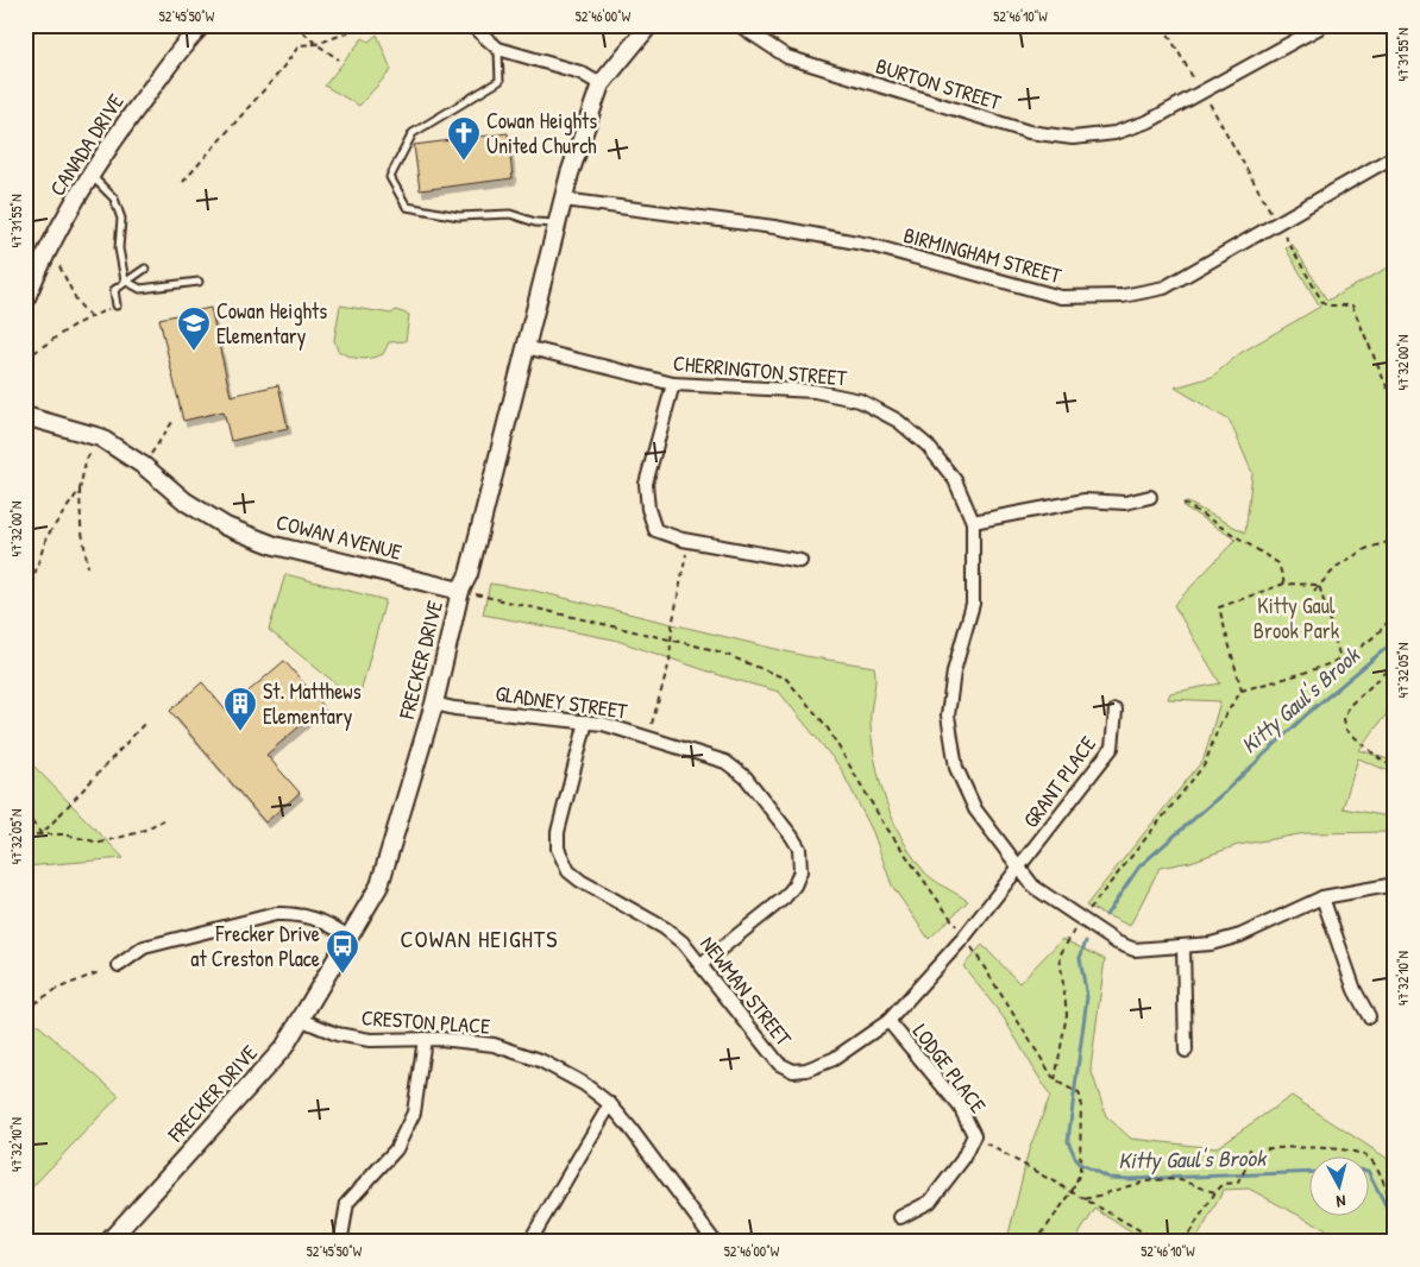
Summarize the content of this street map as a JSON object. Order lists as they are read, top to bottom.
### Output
{
  "streets": {
    "street": [
      "BURTON STREET",
      "CANADA DRIVE",
      "BIRMINGHAM STREET",
      "CHERRINGTON STREET",
      "COWAN AVENUE",
      "FRECKER DRIVE",
      "GLADNEY STREET",
      "GRANT PLACE",
      "NEWMAN STREET",
      "CRESTON PLACE",
      "LODGE PLACE"
    ]
  },
  "crossings": [
    ["BIRMINGHAM STREET", "FRECKER DRIVE"],
    ["CHERRINGTON STREET", "FRECKER DRIVE"],
    ["CHERRINGTON STREET", "GRANT PLACE"],
    ["CHERRINGTON STREET", "NEWMAN STREET"],
    ["COWAN AVENUE", "FRECKER DRIVE"],
    ["FRECKER DRIVE", "GLADNEY STREET"],
    ["FRECKER DRIVE", "CRESTON PLACE"],
    ["GLADNEY STREET", "NEWMAN STREET"],
    ["GRANT PLACE", "NEWMAN STREET"],
    ["NEWMAN STREET", "LODGE PLACE"]
  ],
  "districts": ["COWAN HEIGHTS"],
  "water": ["Kitty Gaul's Brook"],
  "parks": ["Kitty Gaul Brook Park"],
  "places": {
    "church": ["Cowan Heights United Church"],
    "school or university": ["Cowan Heights Elementary"],
    "building": ["St. Matthews Elementary"],
    "bus stop": ["Frecker Drive at Creston Place"]
  },
  "north": "bottom",
  "coordinates": [
    "52°45'50\"W",
    "52°46'00\"W",
    "52°46'10\"W",
    "47°31'55\"N",
    "47°32'00\"N",
    "47°32'05\"N",
    "47°32'10\"N"
  ]
}
